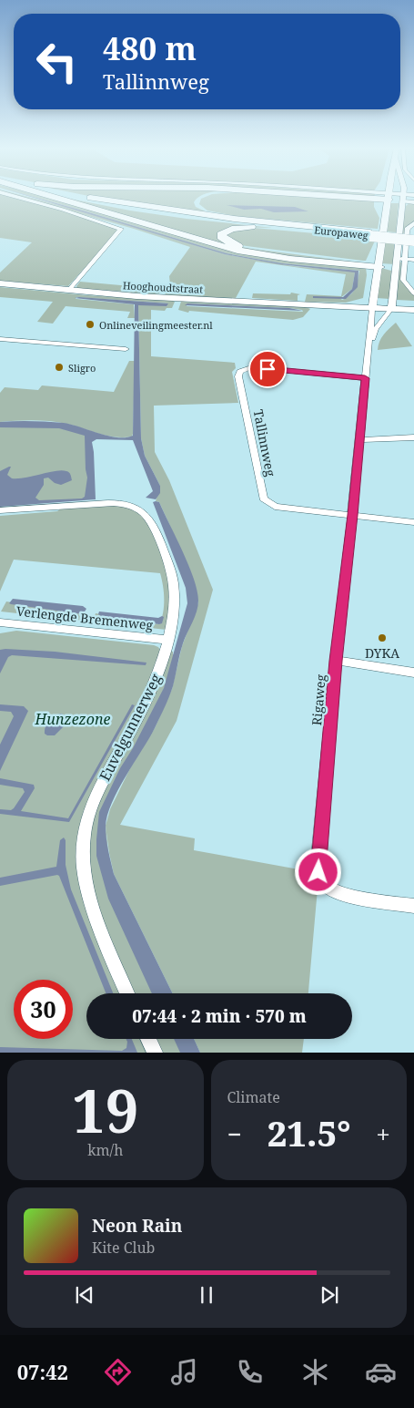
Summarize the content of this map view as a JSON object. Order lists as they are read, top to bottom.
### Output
{
  "streets": {
    "highway": ["Europaweg"],
    "main road": ["Hooghoudtstraat"],
    "street": [
      "Tallinnweg",
      "Verlengde Bremenweg",
      "Rigaweg",
      "Euvelgunnerweg"
    ]
  },
  "crossings": [
    ["Hooghoudtstraat", "Rigaweg"],
    ["Tallinnweg", "Rigaweg"],
    ["Verlengde Bremenweg", "Euvelgunnerweg"]
  ],
  "parks": ["Hunzezone"],
  "places": ["Onlineveilingmeester.nl", "Sligro", "DYKA"],
  "page": {
    "turn": ["480 m", "Tallinnweg"],
    "limit": "30",
    "trip": "07:44 · 2 min · 570 m",
    "tile": [
      ["19", "km/h"],
      "Climate"
    ],
    "heat": ["−", "21.5°", "+"],
    "song": ["Neon Rain", "Kite Club"],
    "tabs": "07:42"
  }
}
